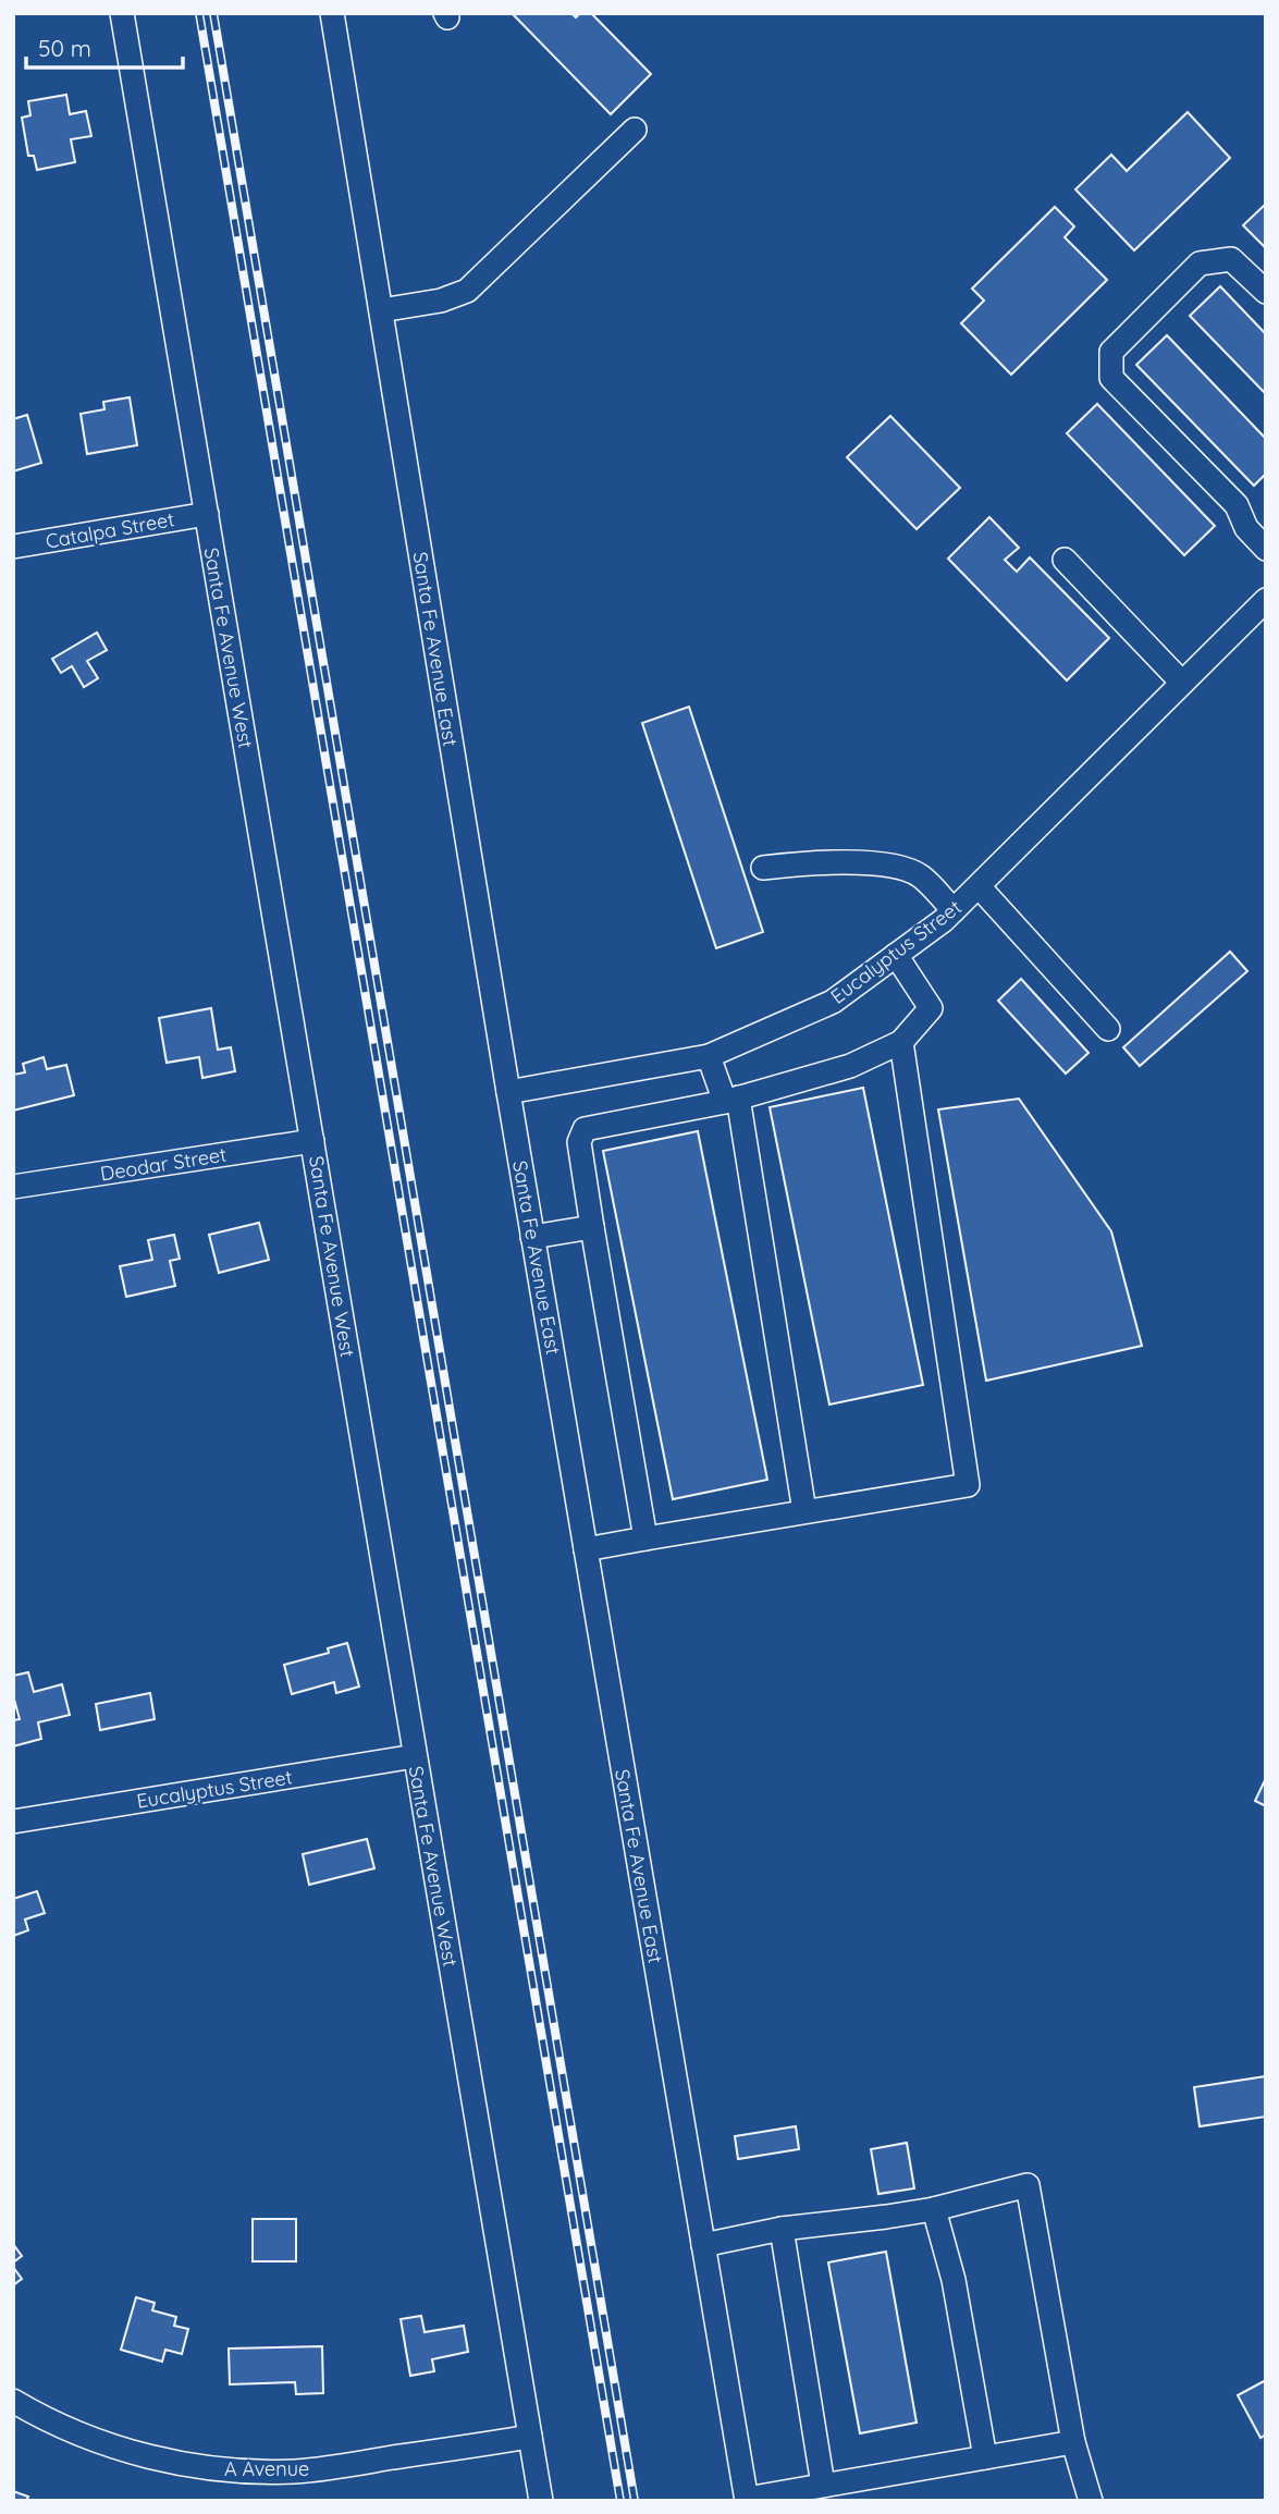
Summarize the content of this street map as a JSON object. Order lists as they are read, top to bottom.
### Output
{
  "streets": {
    "street": [
      "Catalpa Street",
      "Santa Fe Avenue West",
      "Santa Fe Avenue East",
      "Eucalyptus Street",
      "Deodar Street",
      "A Avenue"
    ]
  },
  "crossings": [
    ["Catalpa Street", "Santa Fe Avenue West"],
    ["Santa Fe Avenue West", "Eucalyptus Street"],
    ["Santa Fe Avenue West", "Deodar Street"],
    ["Santa Fe Avenue West", "A Avenue"],
    ["Santa Fe Avenue East", "Eucalyptus Street"]
  ],
  "scale_bar": "50 m"
}
